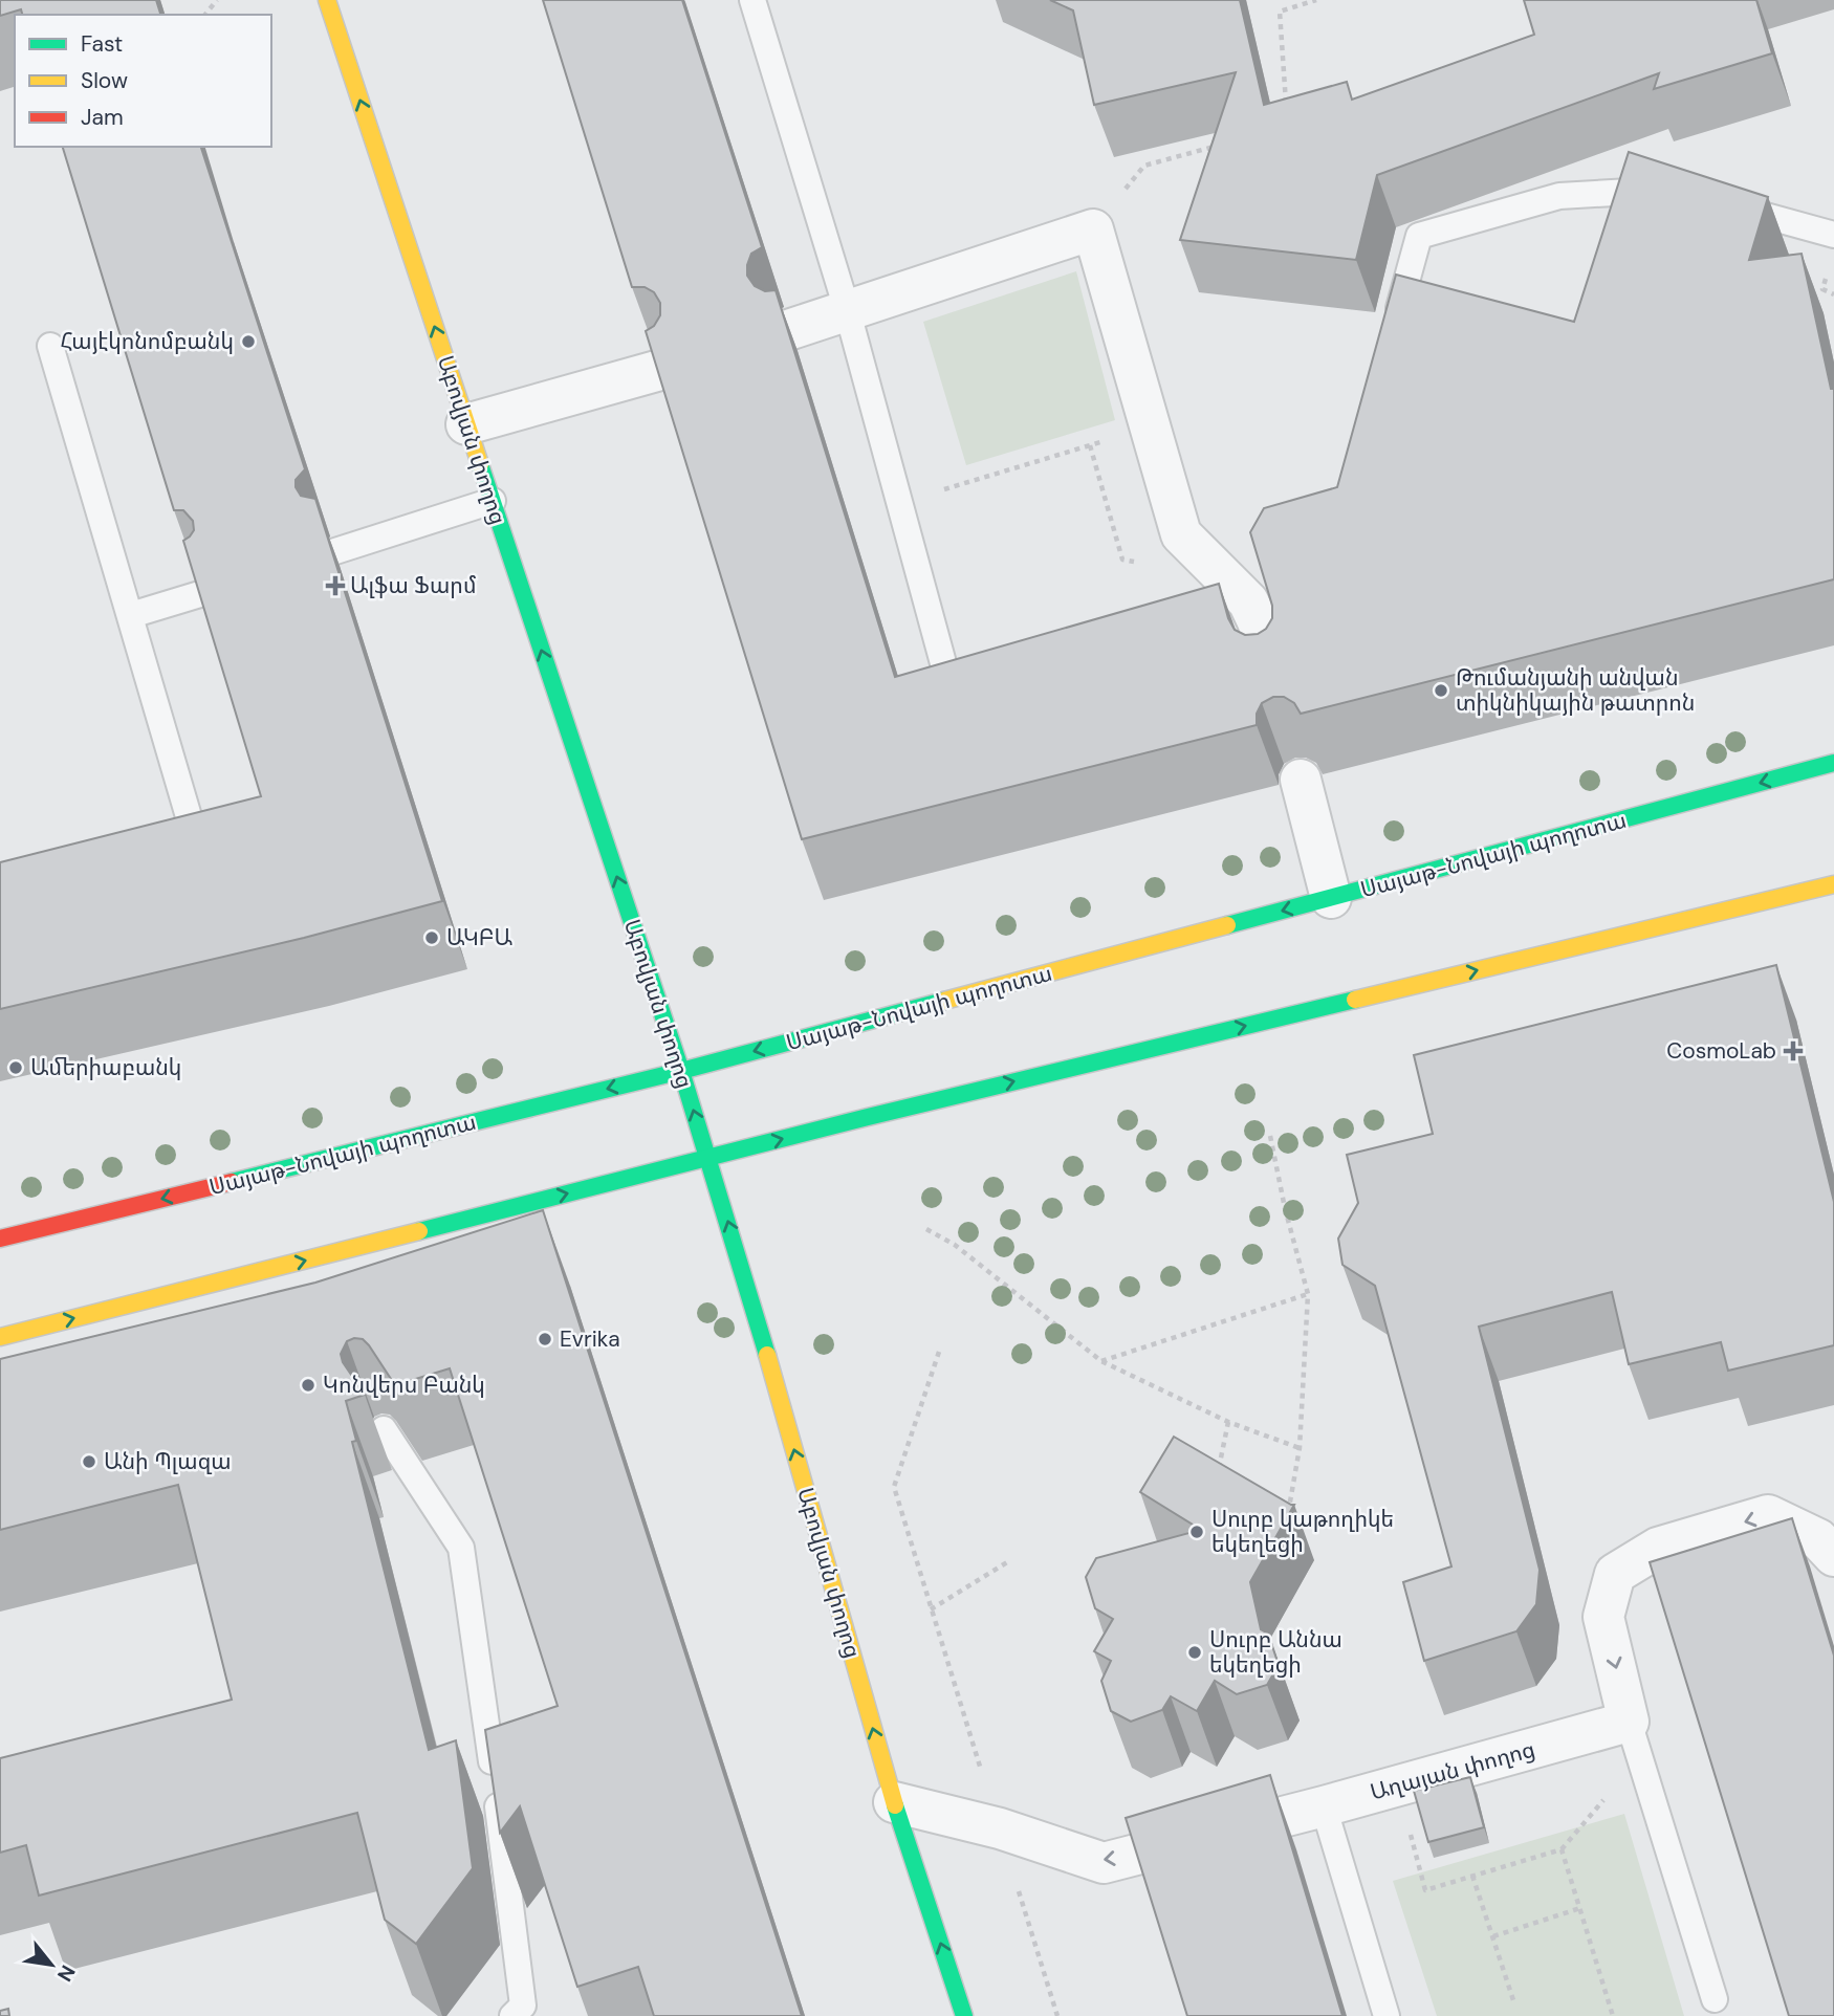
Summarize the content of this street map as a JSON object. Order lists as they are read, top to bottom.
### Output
{
  "streets": {
    "main road": ["Աբովյան փողոց", "Սայաթ-Նովայի պողոտա"],
    "street": ["Աղայան փողոց"]
  },
  "crossings": [
    ["Աբովյան փողոց", "Սայաթ-Նովայի պողոտա"],
    ["Աբովյան փողոց", "Աղայան փողոց"]
  ],
  "one_way": ["Աբովյան փողոց", "Աղայան փողոց"],
  "places": {
    "other": [
      "Հայէկոնոմբանկ",
      "Թումանյանի անվան տիկնիկային թատրոն",
      "ԱԿԲԱ",
      "Ամերիաբանկ",
      "Evrika",
      "Կոնվերս Բանկ",
      "Անի Պլազա",
      "Սուրբ կաթողիկե եկեղեցի",
      "Սուրբ Աննա եկեղեցի"
    ],
    "health": ["Ալֆա Ֆարմ", "CosmoLab"]
  },
  "legend": ["Fast", "Slow", "Jam"],
  "north": "bottom right"
}
